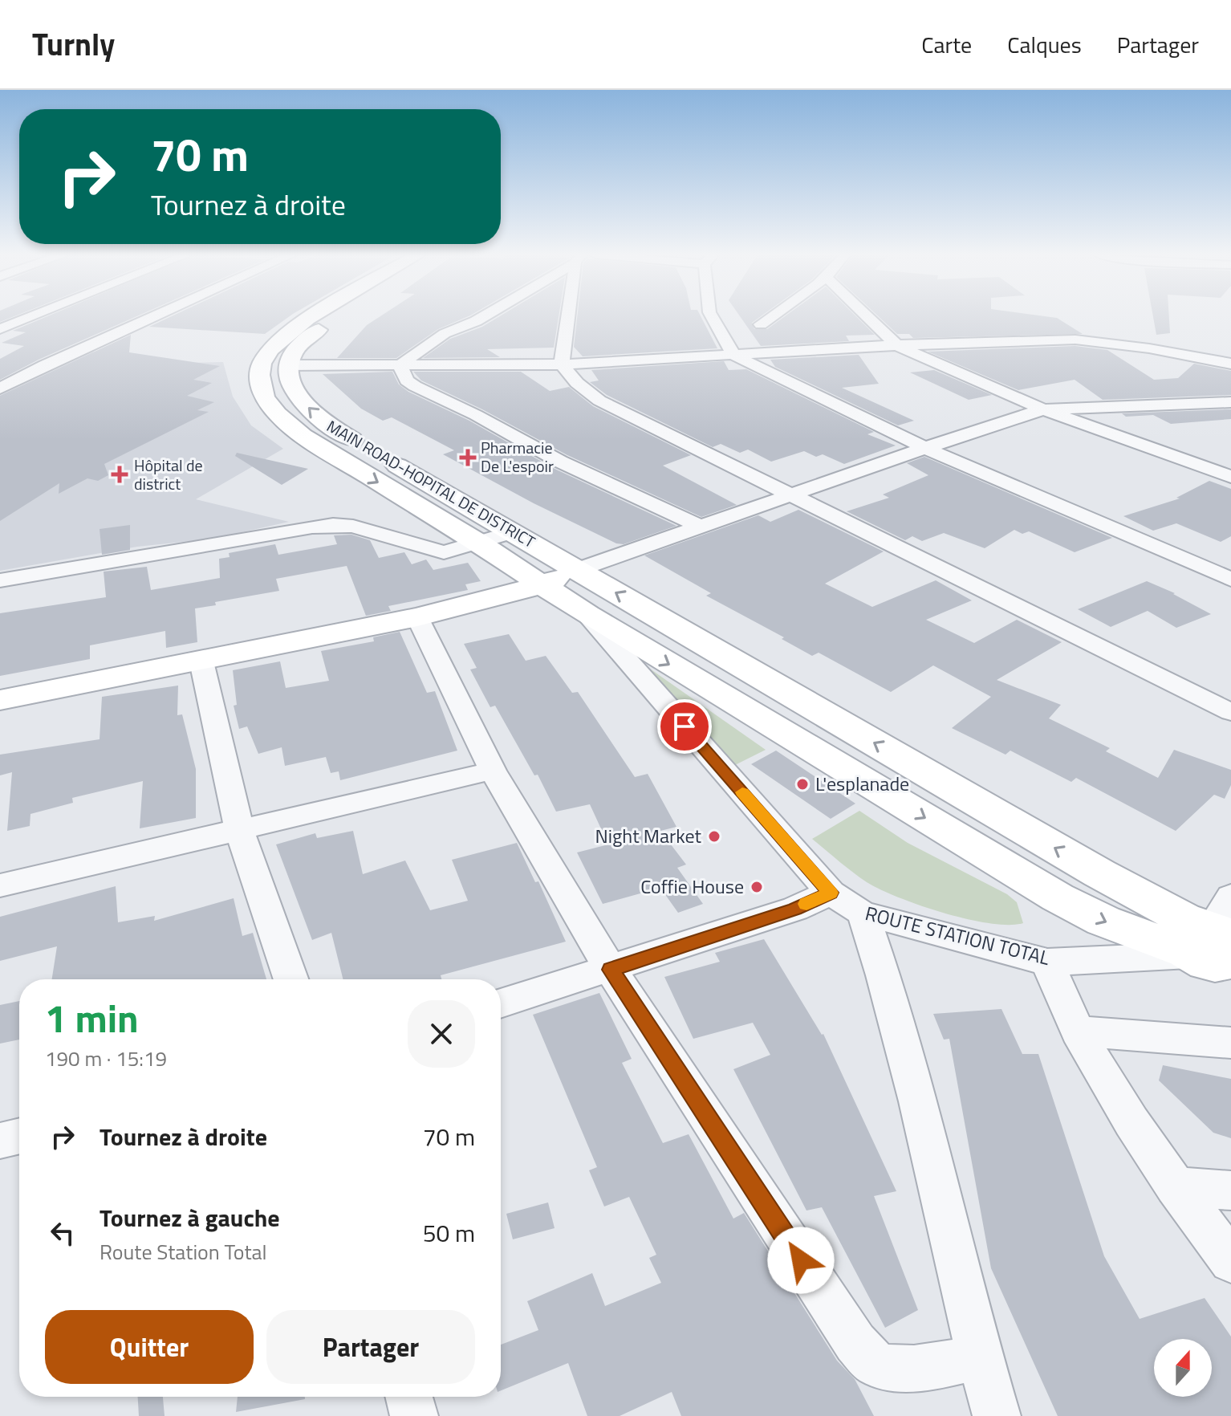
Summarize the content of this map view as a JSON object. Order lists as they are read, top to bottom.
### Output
{
  "streets": {
    "main road": ["MAIN ROAD-HOPITAL DE DISTRICT"],
    "street": ["ROUTE STATION TOTAL"]
  },
  "crossings": [
    ["MAIN ROAD-HOPITAL DE DISTRICT", "ROUTE STATION TOTAL"]
  ],
  "places": {
    "health": ["Pharmacie De L'espoir", "Hôpital de district"],
    "other": ["L'esplanade", "Night Market", "Coffie House"]
  },
  "north": "top",
  "page": {
    "header": "Turnly",
    "nav": ["Carte", "Calques", "Partager"],
    "turn": ["70 m", "Tournez à droite"],
    "heading": ["1 min", "190 m · 15:19"],
    "list": [
      {
        "name": "Tournez à droite",
        "value": "70 m"
      },
      {
        "name": "Tournez à gauche",
        "note": "Route Station Total",
        "value": "50 m"
      }
    ],
    "buttons": ["Quitter", "Partager"]
  }
}
